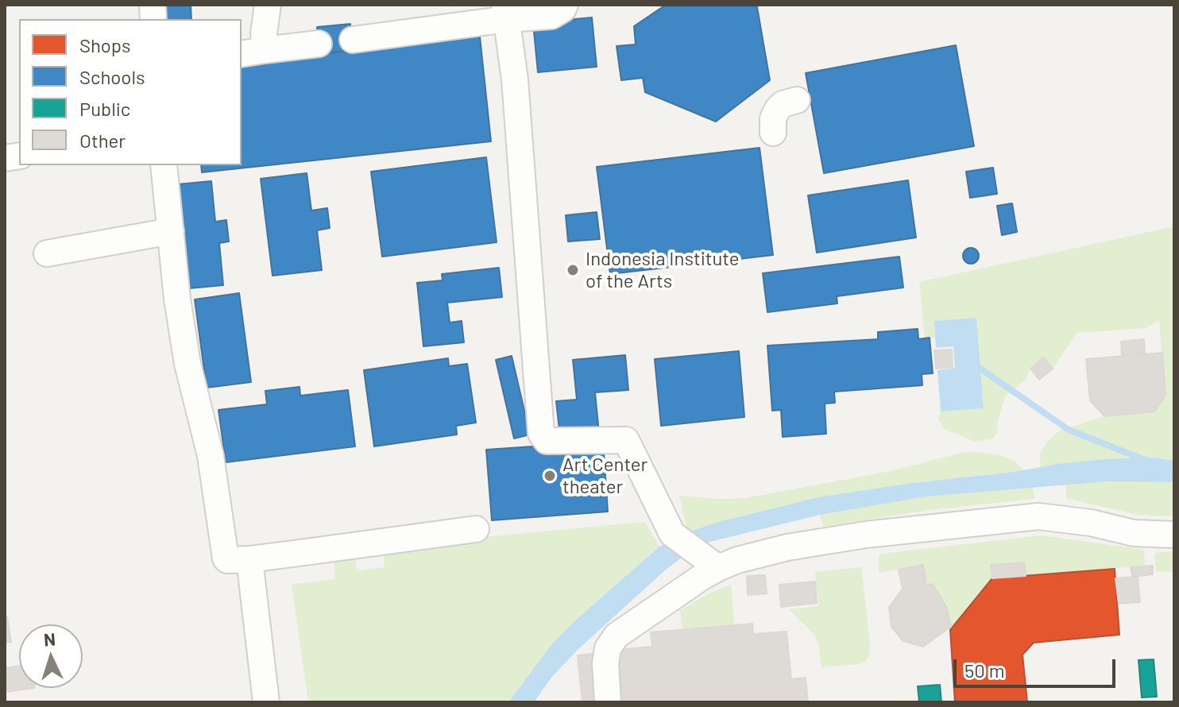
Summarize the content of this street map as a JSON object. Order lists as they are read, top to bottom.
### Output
{
  "places": ["Indonesia Institute of the Arts", "Art Center theater"],
  "legend": [
    "Shops",
    "Schools",
    "Public",
    "Other"
  ],
  "scale_bar": "50 m",
  "north": "top"
}
